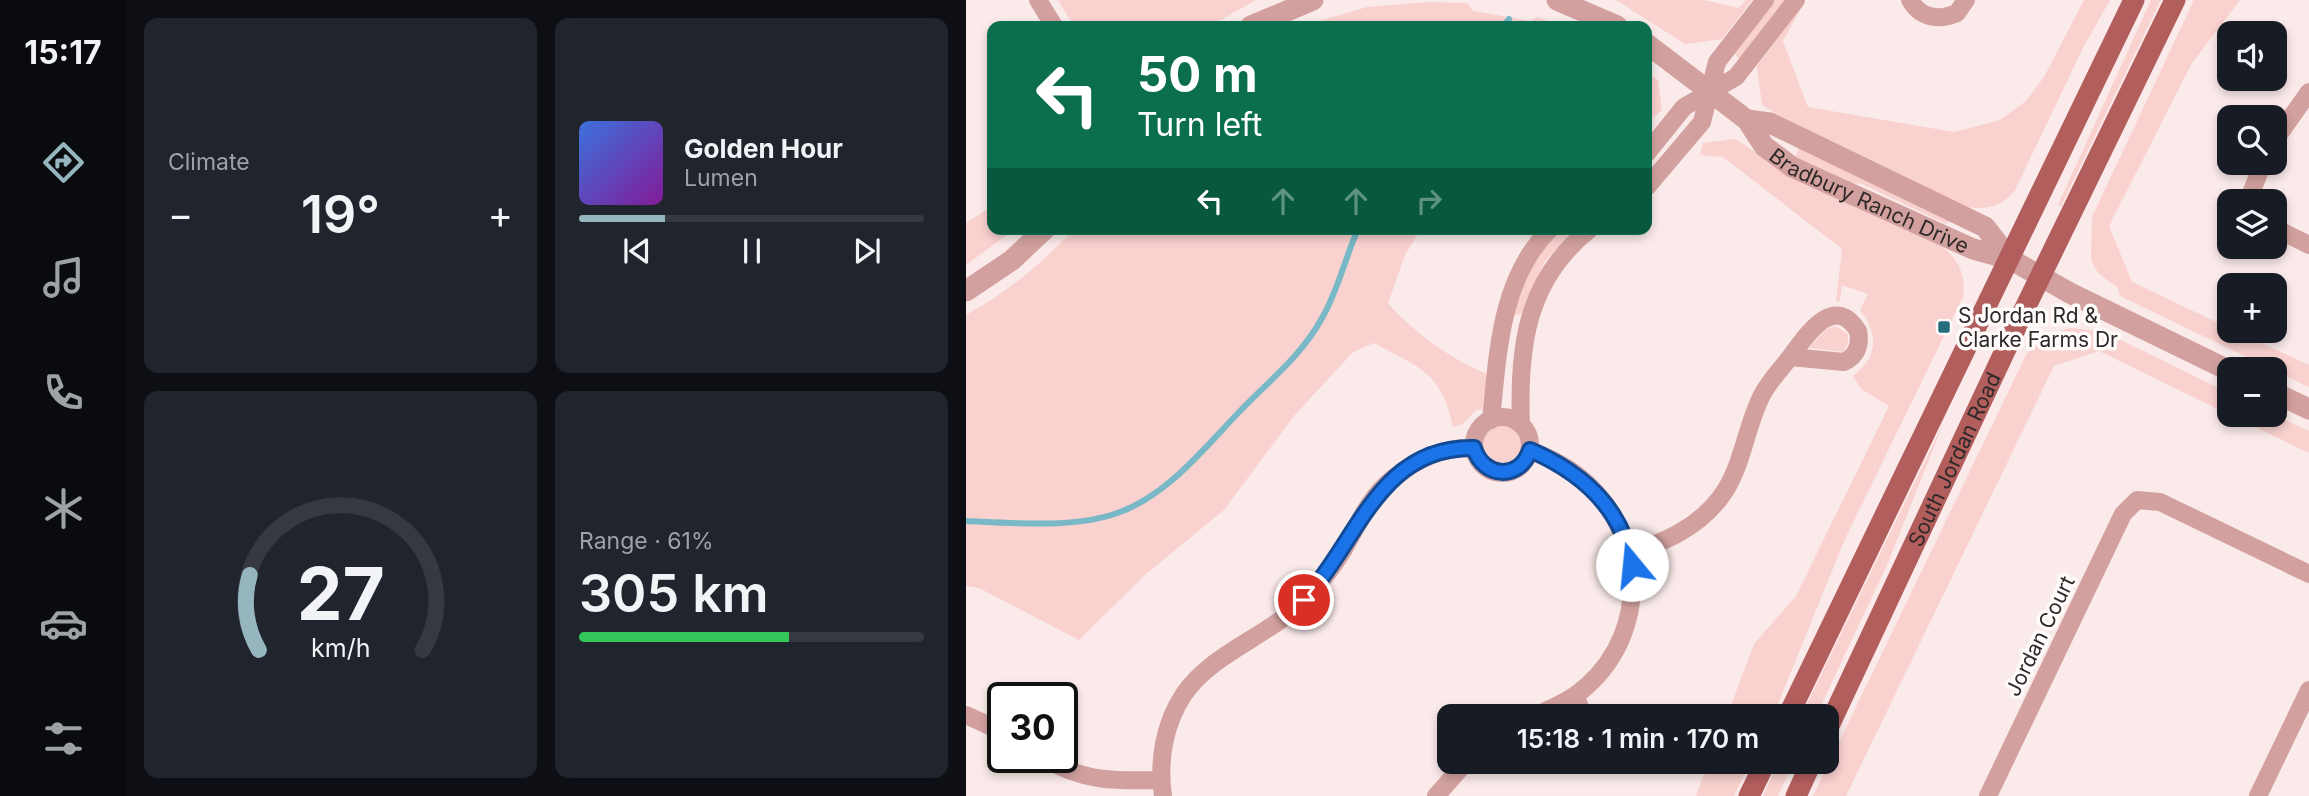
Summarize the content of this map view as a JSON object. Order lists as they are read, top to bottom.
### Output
{
  "streets": {
    "main road": ["South Jordan Road"],
    "street": ["Bradbury Ranch Drive", "Jordan Court"]
  },
  "crossings": [
    ["Bradbury Ranch Drive", "South Jordan Road"]
  ],
  "places": {
    "transit": ["S Jordan Rd & Clarke Farms Dr"]
  },
  "page": {
    "tabs": "15:17",
    "tile": [
      "Climate",
      ["Range · 61%", "305 km"]
    ],
    "map_buttons": ["+", "−"],
    "turn": ["50 m", "Turn left"],
    "song": ["Golden Hour", "Lumen"],
    "heat": ["−", "19°", "+"],
    "limit": "30",
    "trip": "15:18 · 1 min · 170 m",
    "gauge": ["27", "km/h"]
  }
}
